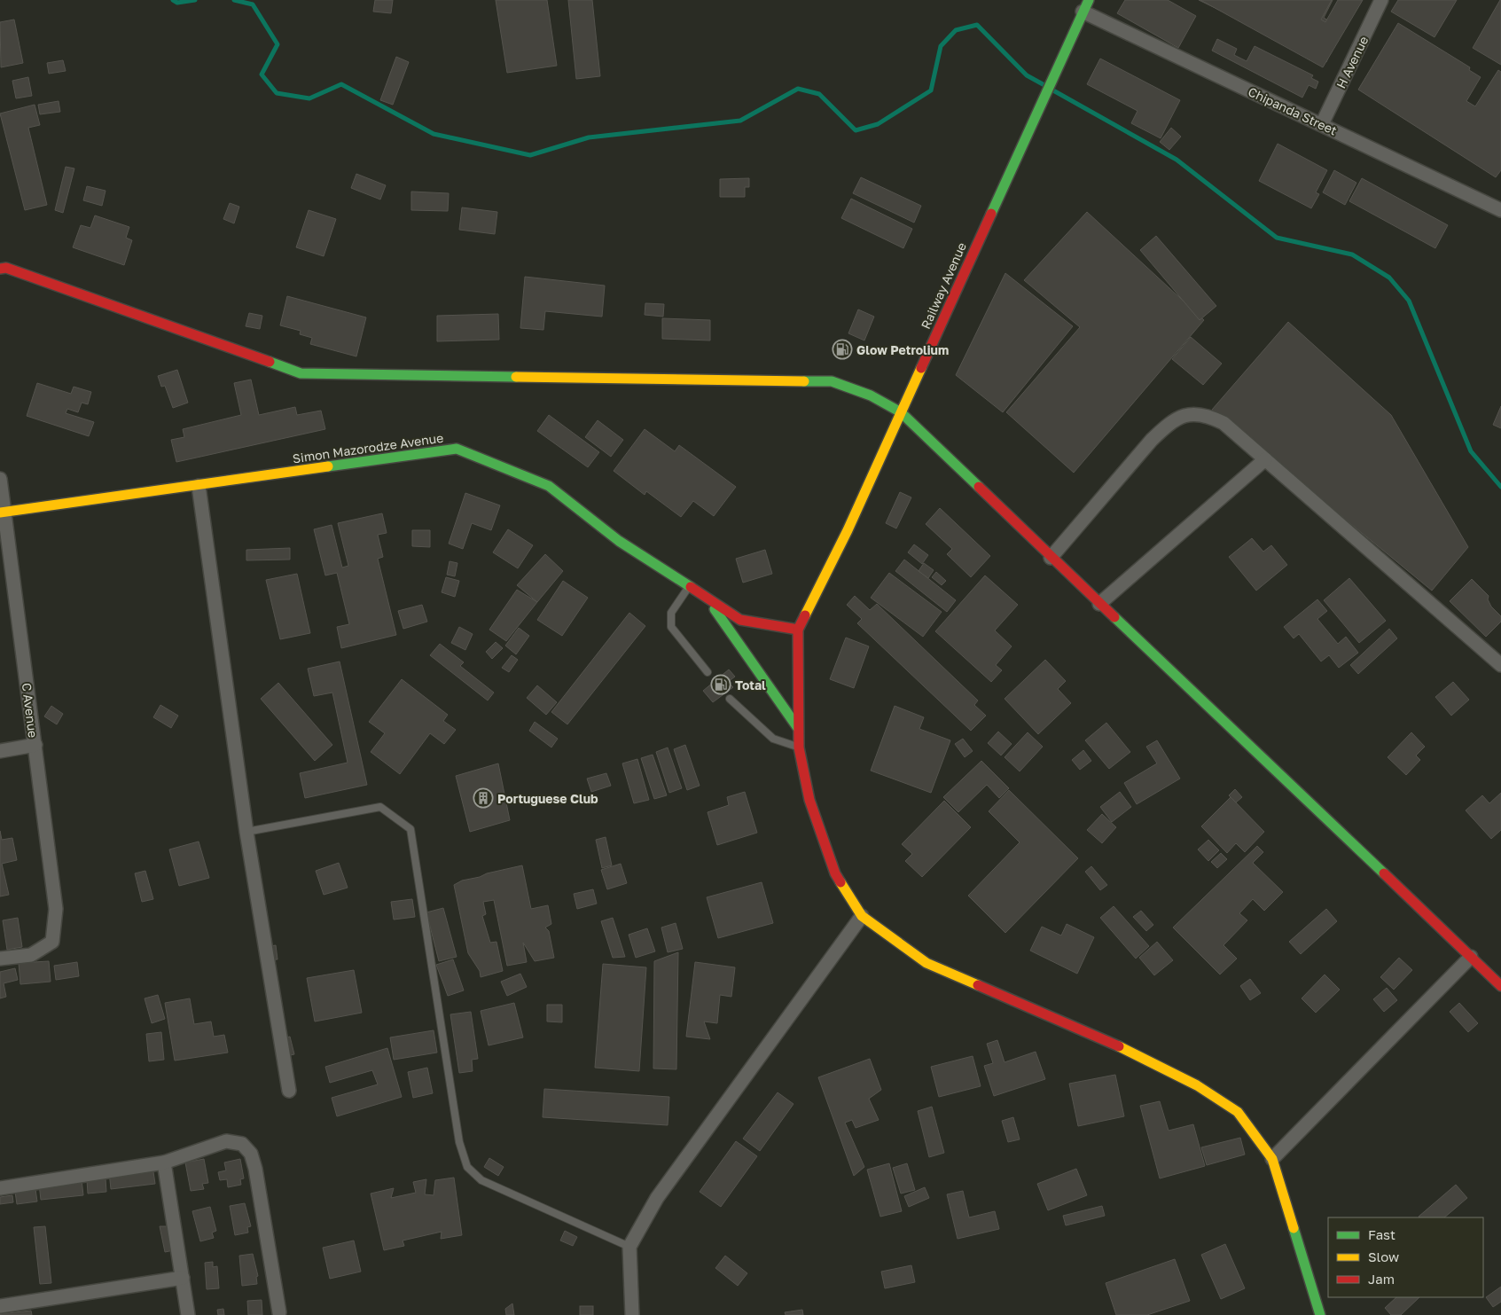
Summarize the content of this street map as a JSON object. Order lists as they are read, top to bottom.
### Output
{
  "streets": {
    "street": [
      "H Avenue",
      "Chipanda Street",
      "Railway Avenue",
      "Simon Mazorodze Avenue",
      "C Avenue"
    ]
  },
  "crossings": [
    ["H Avenue", "Chipanda Street"],
    ["Chipanda Street", "Railway Avenue"],
    ["Railway Avenue", "Simon Mazorodze Avenue"],
    ["Simon Mazorodze Avenue", "C Avenue"]
  ],
  "places": {
    "fuel station": ["Glow Petrolium", "Total"],
    "building": ["Portuguese Club"]
  },
  "legend": ["Fast", "Slow", "Jam"]
}
